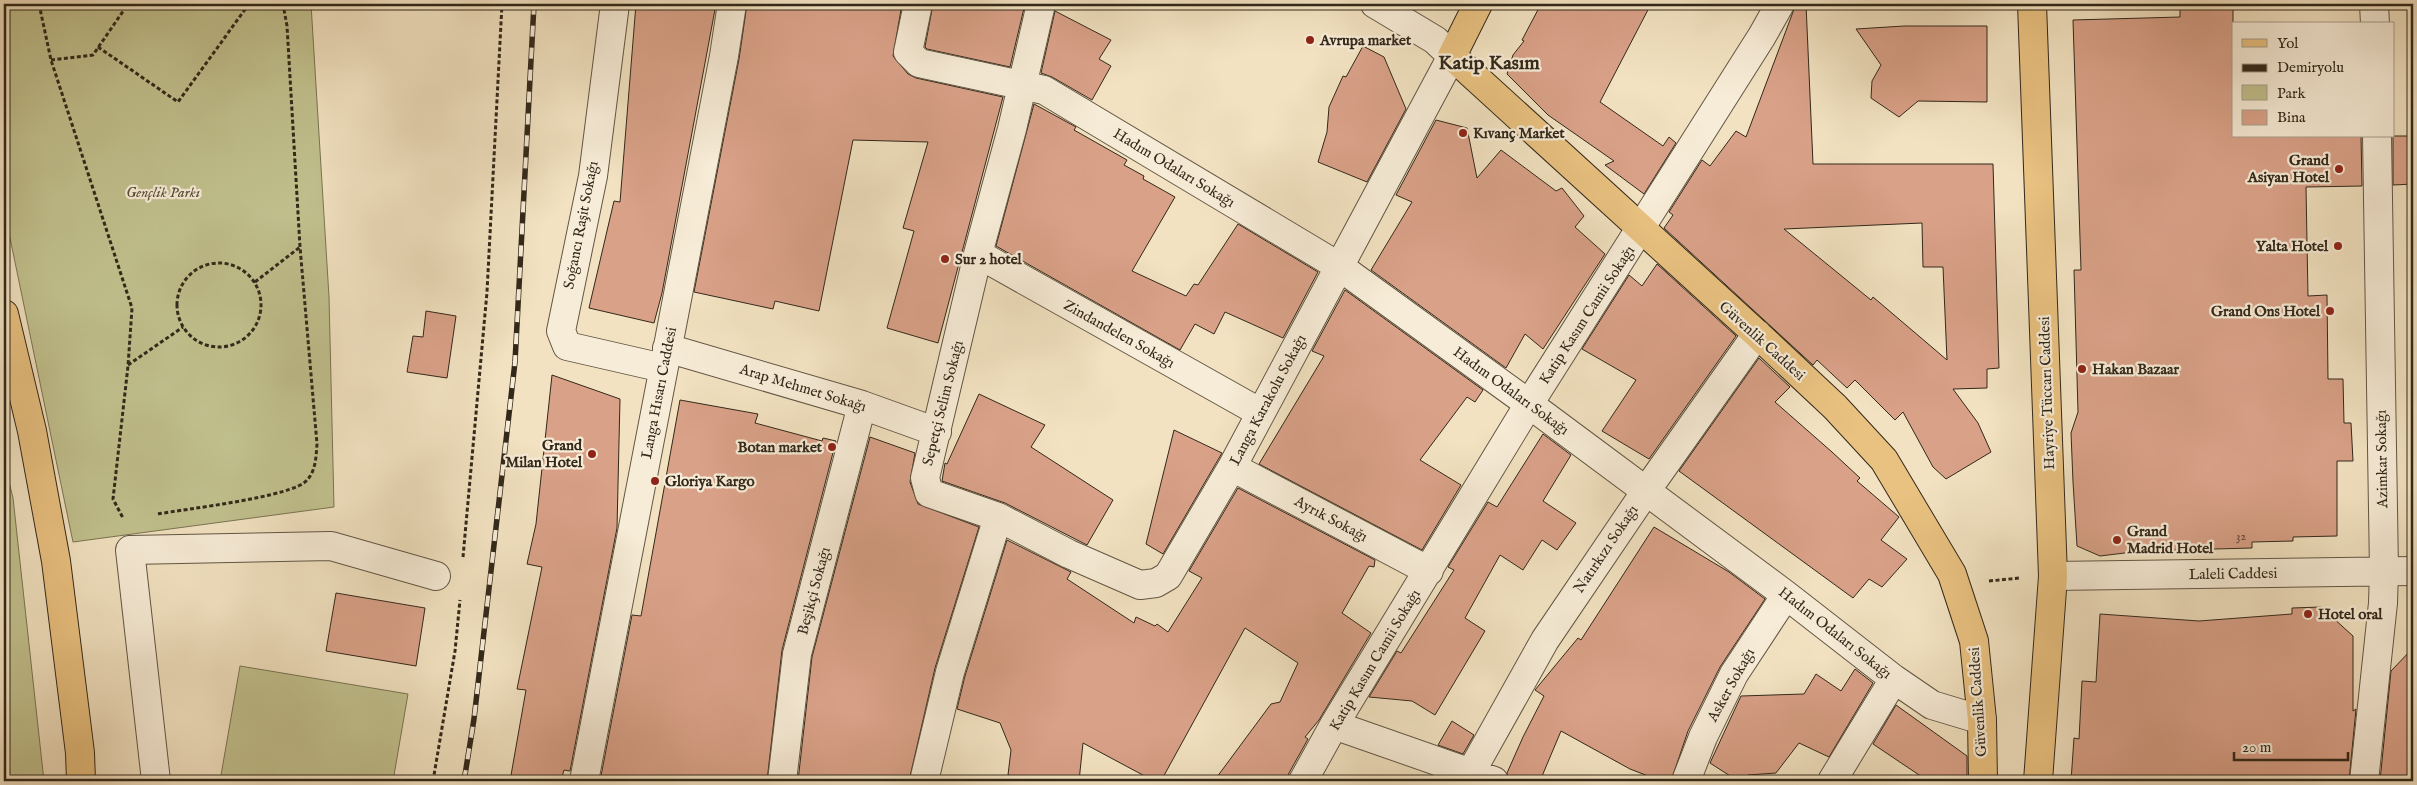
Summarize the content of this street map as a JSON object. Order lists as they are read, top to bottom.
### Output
{
  "streets": {
    "main road": ["Güvenlik Caddesi", "Hayriye Tüccarı Caddesi"],
    "street": [
      "Hadım Odaları Sokağı",
      "Soğancı Raşit Sokağı",
      "Katip Kasım Camii Sokağı",
      "Zindandelen Sokağı",
      "Arap Mehmet Sokağı",
      "Langa Hısarı Caddesi",
      "Langa Karakolu Sokağı",
      "Sepetçi Selim Sokağı",
      "Azimkar Sokağı",
      "Ayrık Sokağı",
      "Natırkızı Sokağı",
      "Laleli Caddesi",
      "Beşikçi Sokağı",
      "Asker Sokağı"
    ]
  },
  "crossings": [
    ["Hadım Odaları Sokağı", "Katip Kasım Camii Sokağı"],
    ["Hadım Odaları Sokağı", "Güvenlik Caddesi"],
    ["Hadım Odaları Sokağı", "Langa Karakolu Sokağı"],
    ["Hadım Odaları Sokağı", "Sepetçi Selim Sokağı"],
    ["Hadım Odaları Sokağı", "Natırkızı Sokağı"],
    ["Hadım Odaları Sokağı", "Asker Sokağı"],
    ["Soğancı Raşit Sokağı", "Arap Mehmet Sokağı"],
    ["Soğancı Raşit Sokağı", "Langa Hısarı Caddesi"],
    ["Katip Kasım Camii Sokağı", "Güvenlik Caddesi"],
    ["Katip Kasım Camii Sokağı", "Ayrık Sokağı"],
    ["Zindandelen Sokağı", "Langa Karakolu Sokağı"],
    ["Zindandelen Sokağı", "Sepetçi Selim Sokağı"],
    ["Güvenlik Caddesi", "Langa Karakolu Sokağı"],
    ["Güvenlik Caddesi", "Natırkızı Sokağı"],
    ["Arap Mehmet Sokağı", "Langa Hısarı Caddesi"],
    ["Arap Mehmet Sokağı", "Sepetçi Selim Sokağı"],
    ["Arap Mehmet Sokağı", "Beşikçi Sokağı"],
    ["Hayriye Tüccarı Caddesi", "Laleli Caddesi"],
    ["Langa Karakolu Sokağı", "Sepetçi Selim Sokağı"],
    ["Langa Karakolu Sokağı", "Ayrık Sokağı"],
    ["Azimkar Sokağı", "Laleli Caddesi"]
  ],
  "districts": ["Katip Kasım"],
  "parks": ["Gençlik Parkı"],
  "places": [
    "Avrupa market",
    "Kıvanç Market",
    "Grand Asiyan Hotel",
    "Yalta Hotel",
    "Sur 2 hotel",
    "Grand Ons Hotel",
    "Hakan Bazaar",
    "Botan market",
    "Grand Milan Hotel",
    "Gloriya Kargo",
    "Grand Madrid Hotel",
    "Hotel oral"
  ],
  "house_numbers": ["32"],
  "legend": [
    "Yol",
    "Demiryolu",
    "Park",
    "Bina"
  ],
  "scale_bar": "20 m"
}
